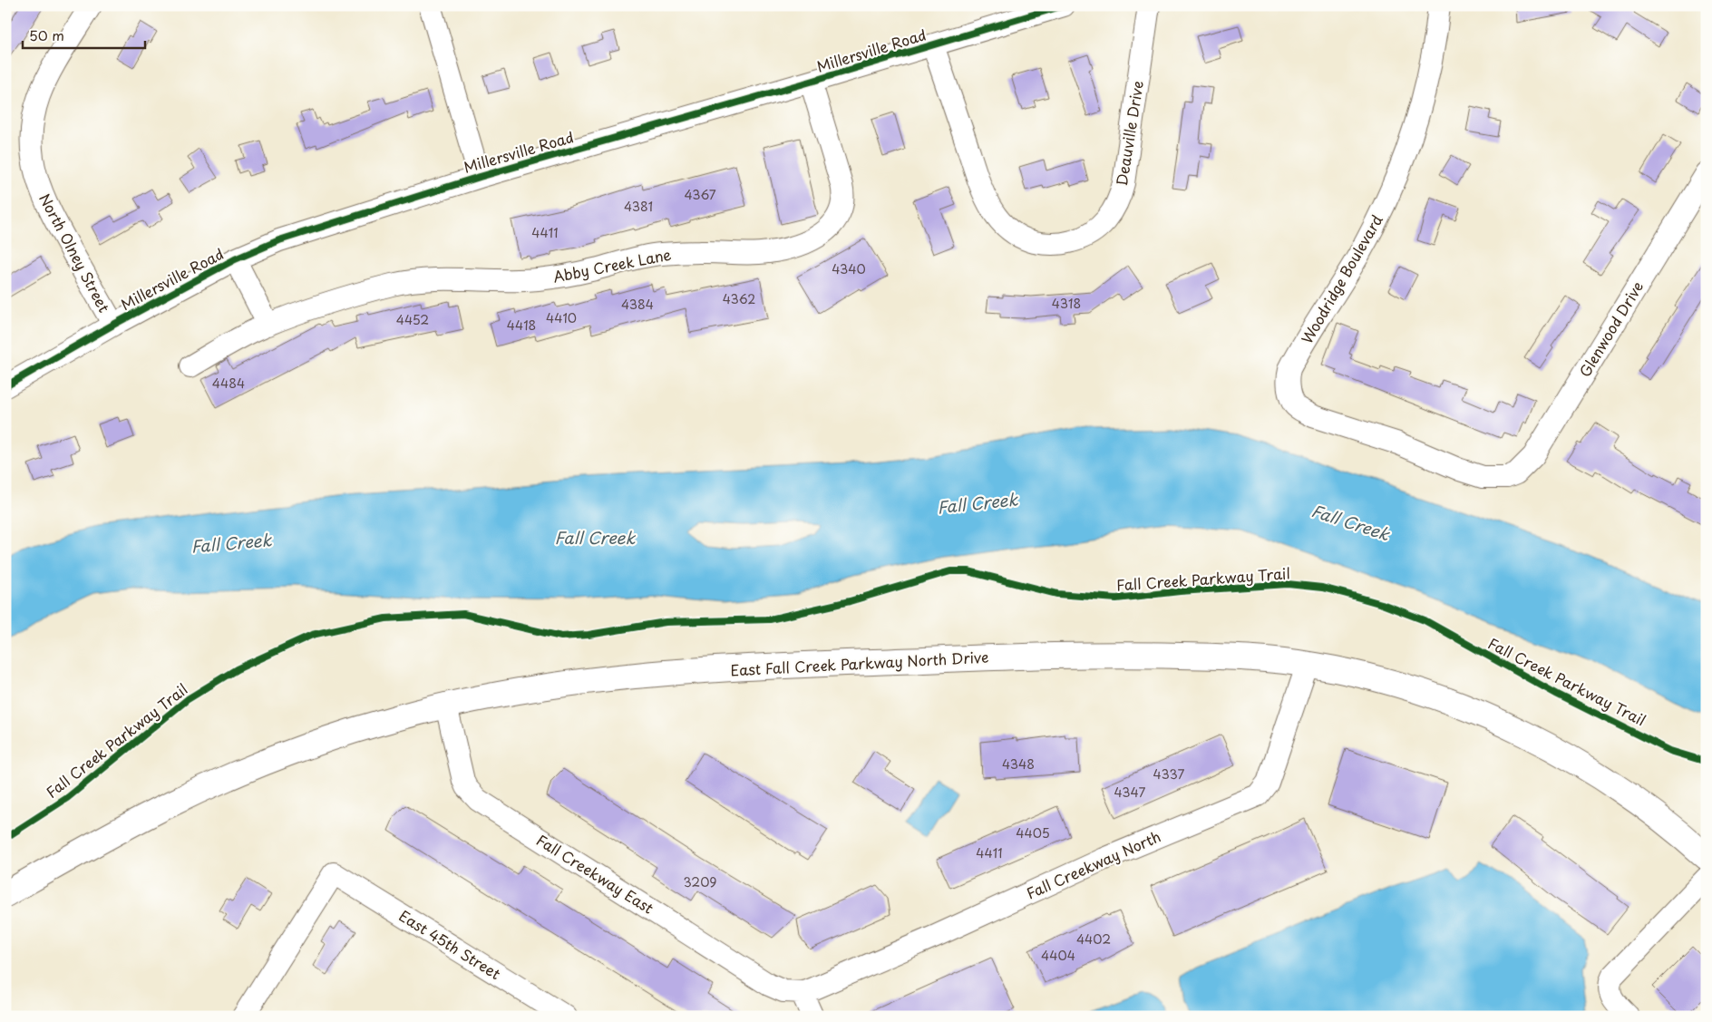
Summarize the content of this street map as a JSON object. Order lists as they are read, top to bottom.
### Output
{
  "streets": {
    "main road": ["East Fall Creek Parkway North Drive"],
    "street": [
      "Millersville Road",
      "Deauville Drive",
      "North Olney Street",
      "Abby Creek Lane",
      "Woodridge Boulevard",
      "Glenwood Drive",
      "Fall Creekway North",
      "Fall Creekway East",
      "East 45th Street"
    ],
    "cycle path": ["Fall Creek Parkway Trail"]
  },
  "crossings": [
    ["Millersville Road", "Deauville Drive"],
    ["Millersville Road", "North Olney Street"],
    ["Millersville Road", "Abby Creek Lane"],
    ["Woodridge Boulevard", "Glenwood Drive"],
    ["East Fall Creek Parkway North Drive", "Fall Creekway North"],
    ["East Fall Creek Parkway North Drive", "Fall Creekway East"],
    ["Fall Creekway North", "Fall Creekway East"]
  ],
  "water": ["Fall Creek"],
  "house_numbers": [
    "4367",
    "4381",
    "4411",
    "4340",
    "4362",
    "4318",
    "4384",
    "4410",
    "4452",
    "4418",
    "4484",
    "4348",
    "4337",
    "4347",
    "4405",
    "4411",
    "3209",
    "4402",
    "4404"
  ],
  "scale_bar": "50 m"
}
